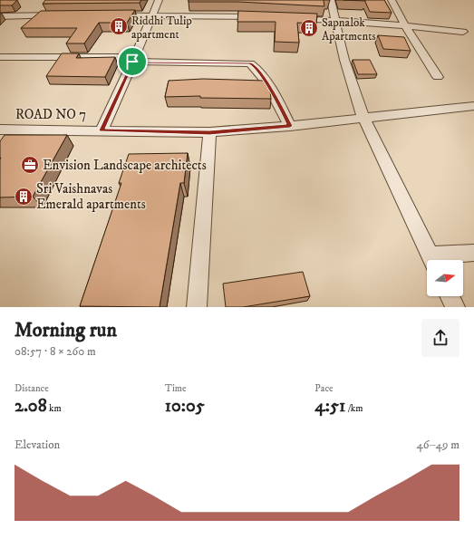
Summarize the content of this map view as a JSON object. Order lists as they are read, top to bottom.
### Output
{
  "streets": {
    "street": ["ROAD NO 7"]
  },
  "places": {
    "building": ["Riddhi Tulip apartment", "Sapnalok Apartments", "Sri Vaishnavas Emerald apartments"],
    "office": ["Envision Landscape architects"]
  },
  "north": "right",
  "page": {
    "heading": ["Morning run", "08:57 · 8 × 260 m"],
    "stats": [
      ["Distance", "2.08 km"],
      ["Time", "10:05"],
      ["Pace", "4:51 /km"]
    ],
    "chart": ["Elevation", "46–49 m"]
  }
}
